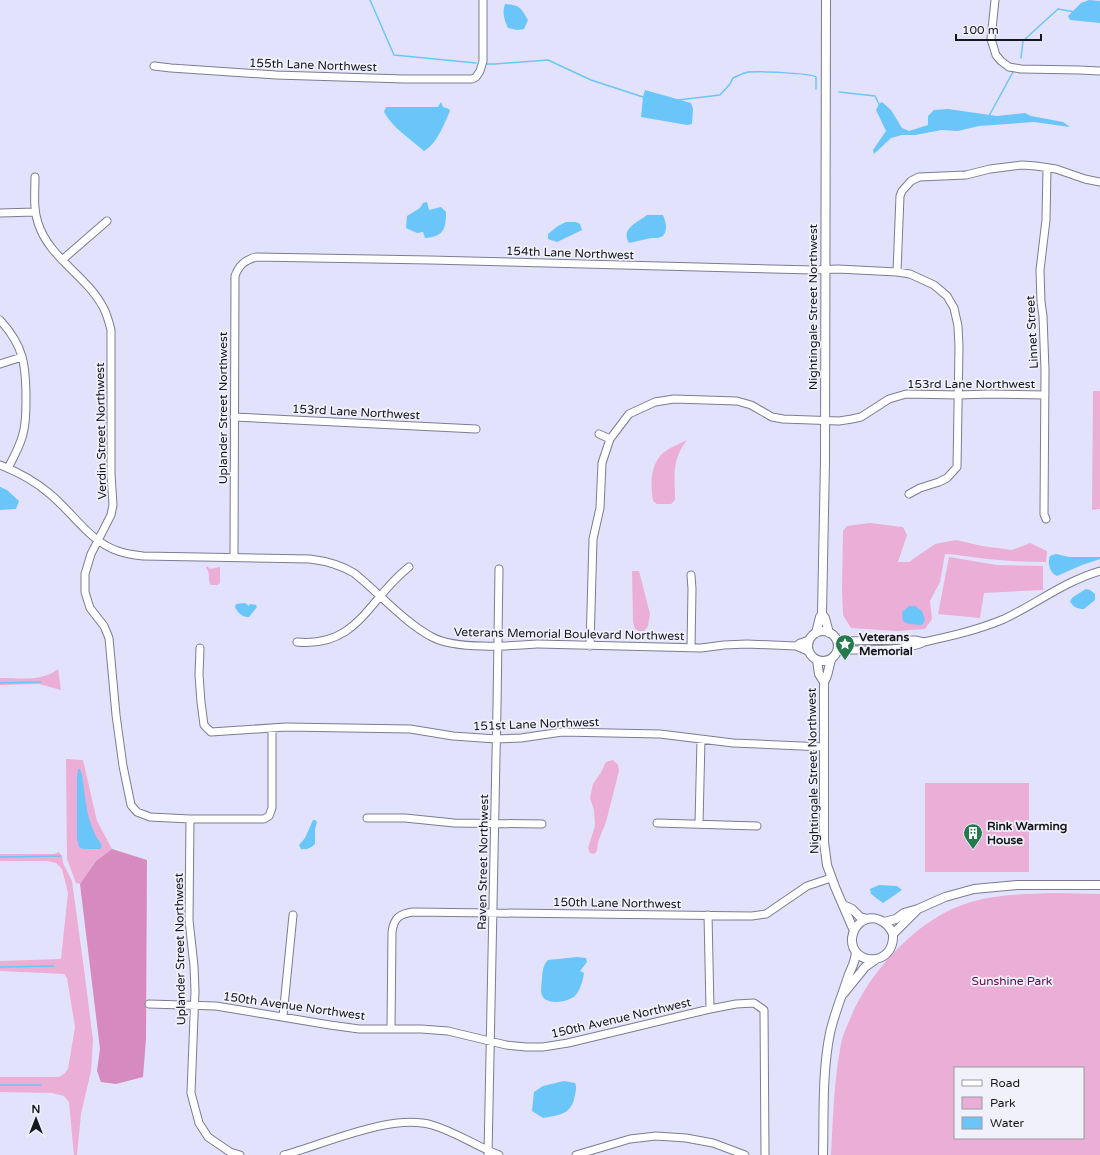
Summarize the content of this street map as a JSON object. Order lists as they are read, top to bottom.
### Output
{
  "streets": {
    "street": [
      "155th Lane Northwest",
      "154th Lane Northwest",
      "Nightingale Street Northwest",
      "Linnet Street",
      "153rd Lane Northwest",
      "Uplander Street Northwest",
      "Verdin Street Northwest",
      "Veterans Memorial Boulevard Northwest",
      "151st Lane Northwest",
      "Raven Street Northwest",
      "150th Lane Northwest",
      "150th Avenue Northwest"
    ]
  },
  "crossings": [
    ["154th Lane Northwest", "Nightingale Street Northwest"],
    ["154th Lane Northwest", "153rd Lane Northwest"],
    ["154th Lane Northwest", "Uplander Street Northwest"],
    ["Nightingale Street Northwest", "153rd Lane Northwest"],
    ["Nightingale Street Northwest", "Veterans Memorial Boulevard Northwest"],
    ["Nightingale Street Northwest", "151st Lane Northwest"],
    ["Nightingale Street Northwest", "150th Lane Northwest"],
    ["Linnet Street", "153rd Lane Northwest"],
    ["153rd Lane Northwest", "Uplander Street Northwest"],
    ["153rd Lane Northwest", "Veterans Memorial Boulevard Northwest"],
    ["Uplander Street Northwest", "Verdin Street Northwest"],
    ["Uplander Street Northwest", "Veterans Memorial Boulevard Northwest"],
    ["Uplander Street Northwest", "150th Avenue Northwest"],
    ["Verdin Street Northwest", "Veterans Memorial Boulevard Northwest"],
    ["Veterans Memorial Boulevard Northwest", "Raven Street Northwest"],
    ["151st Lane Northwest", "Raven Street Northwest"],
    ["Raven Street Northwest", "150th Lane Northwest"],
    ["Raven Street Northwest", "150th Avenue Northwest"],
    ["150th Lane Northwest", "150th Avenue Northwest"]
  ],
  "parks": ["Sunshine Park"],
  "places": {
    "place": ["Veterans Memorial"],
    "building": ["Rink Warming House"]
  },
  "legend": ["Road", "Park", "Water"],
  "scale_bar": "100 m",
  "north": "top"
}
